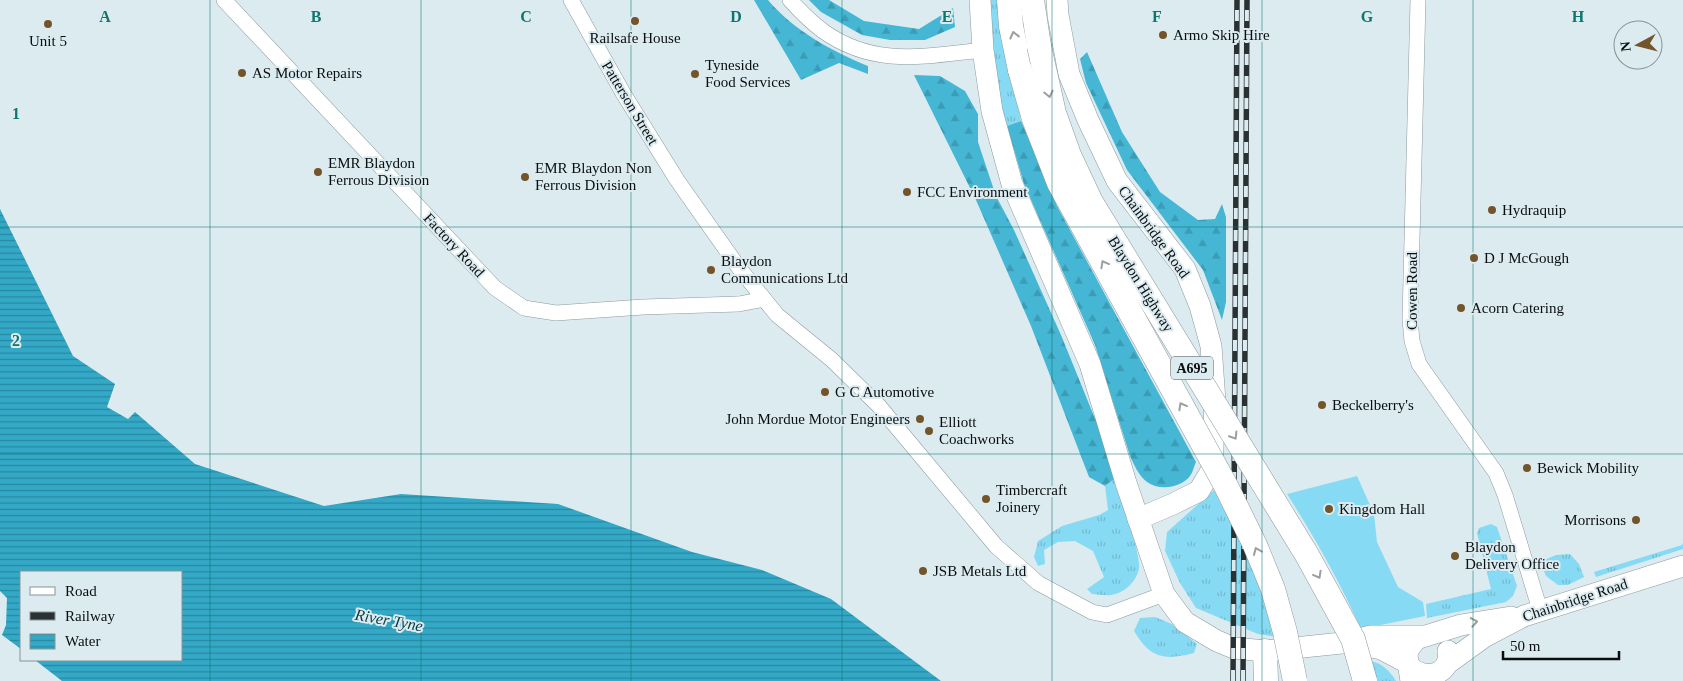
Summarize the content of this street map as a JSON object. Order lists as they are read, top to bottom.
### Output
{
  "streets": {
    "main road": ["Chainbridge Road", "Blaydon Highway", "A695"],
    "street": ["Patterson Street", "Factory Road", "Cowen Road"]
  },
  "crossings": [
    ["Patterson Street", "Factory Road"],
    ["Chainbridge Road", "Cowen Road"]
  ],
  "water": ["River Tyne"],
  "places": [
    "Railsafe House",
    "Unit 5",
    "Armo Skip Hire",
    "AS Motor Repairs",
    "Tyneside Food Services",
    "EMR Blaydon Ferrous Division",
    "EMR Blaydon Non Ferrous Division",
    "FCC Environment",
    "Hydraquip",
    "D J McGough",
    "Blaydon Communications Ltd",
    "Acorn Catering",
    "G C Automotive",
    "Beckelberry's",
    "John Mordue Motor Engineers",
    "Elliott Coachworks",
    "Bewick Mobility",
    "Timbercraft Joinery",
    "Kingdom Hall",
    "Morrisons",
    "Blaydon Delivery Office",
    "JSB Metals Ltd"
  ],
  "legend": ["Road", "Railway", "Water"],
  "scale_bar": "50 m",
  "north": "left",
  "grid": {
    "columns": [
      "A",
      "B",
      "C",
      "D",
      "E",
      "F",
      "G",
      "H"
    ],
    "rows": ["1", "2"]
  }
}
